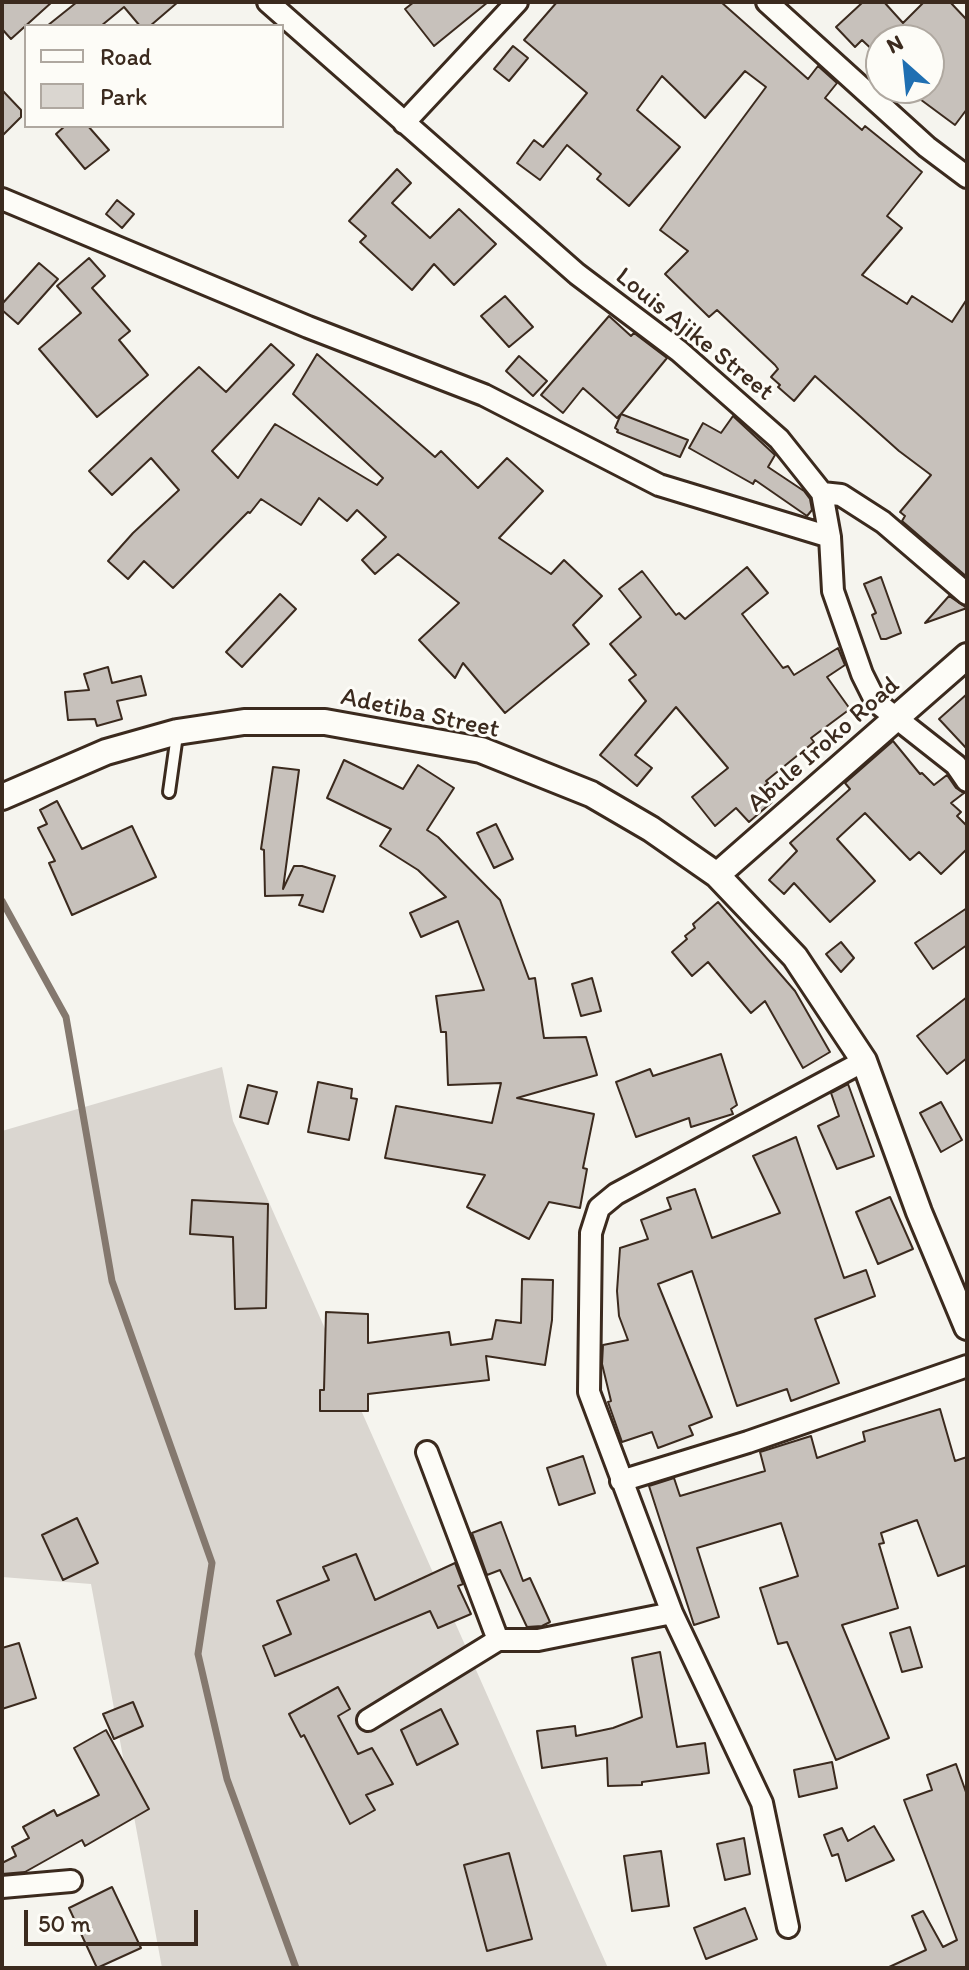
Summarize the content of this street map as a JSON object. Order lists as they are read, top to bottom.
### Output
{
  "streets": {
    "street": ["Louis Ajike Street", "Adetiba Street", "Abule Iroko Road"]
  },
  "crossings": [
    ["Louis Ajike Street", "Abule Iroko Road"],
    ["Adetiba Street", "Abule Iroko Road"]
  ],
  "legend": ["Road", "Park"],
  "scale_bar": "50 m",
  "north": "top left"
}
